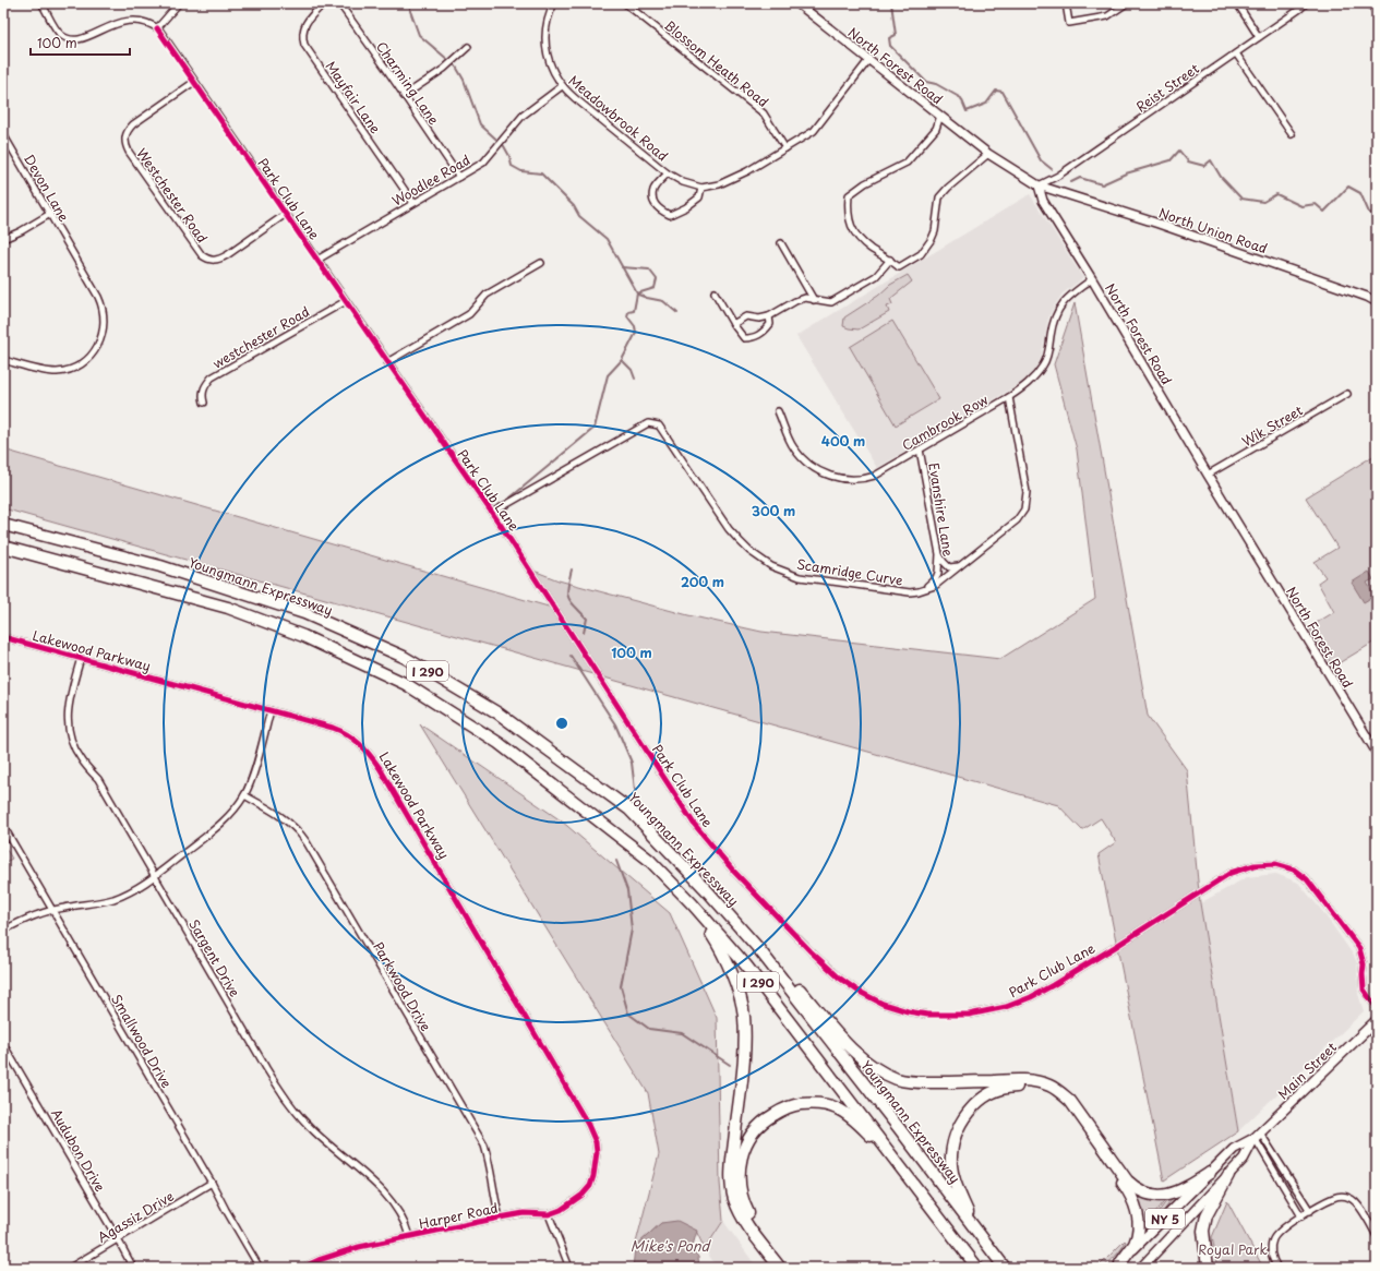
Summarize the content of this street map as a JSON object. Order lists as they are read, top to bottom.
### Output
{
  "streets": {
    "highway": ["Youngmann Expressway", "I 290"],
    "main road": [
      "North Forest Road",
      "North Union Road",
      "Main Street",
      "NY 5"
    ],
    "street": [
      "Blossom Heath Road",
      "Charming Lane",
      "Reist Street",
      "Mayfair Lane",
      "Meadowbrook Road",
      "Woodlee Road",
      "Devon Lane",
      "Westchester Road",
      "Park Club Lane",
      "westchester Road",
      "Cambrook Row",
      "Wik Street",
      "Evanshire Lane",
      "Scamridge Curve",
      "Lakewood Parkway",
      "Sargent Drive",
      "Parkwood Drive",
      "Smallwood Drive",
      "Audubon Drive",
      "Harper Road",
      "Agassiz Drive"
    ]
  },
  "crossings": [
    ["North Forest Road", "Reist Street"],
    ["North Forest Road", "North Union Road"],
    ["North Forest Road", "Cambrook Row"],
    ["North Forest Road", "Wik Street"],
    ["Charming Lane", "Woodlee Road"],
    ["Reist Street", "North Union Road"],
    ["Mayfair Lane", "Woodlee Road"],
    ["Meadowbrook Road", "Woodlee Road"],
    ["Woodlee Road", "Park Club Lane"],
    ["Westchester Road", "Park Club Lane"],
    ["Park Club Lane", "westchester Road"],
    ["Park Club Lane", "Scamridge Curve"],
    ["Cambrook Row", "Evanshire Lane"],
    ["Cambrook Row", "Scamridge Curve"],
    ["Evanshire Lane", "Scamridge Curve"],
    ["Lakewood Parkway", "Sargent Drive"],
    ["Lakewood Parkway", "Harper Road"],
    ["Sargent Drive", "Harper Road"],
    ["Parkwood Drive", "Harper Road"],
    ["Smallwood Drive", "Agassiz Drive"],
    ["Audubon Drive", "Agassiz Drive"]
  ],
  "water": ["Mike's Pond"],
  "parks": ["Royal Park"],
  "scale_bar": "100 m",
  "rings": [
    "400 m",
    "300 m",
    "200 m",
    "100 m"
  ]
}
